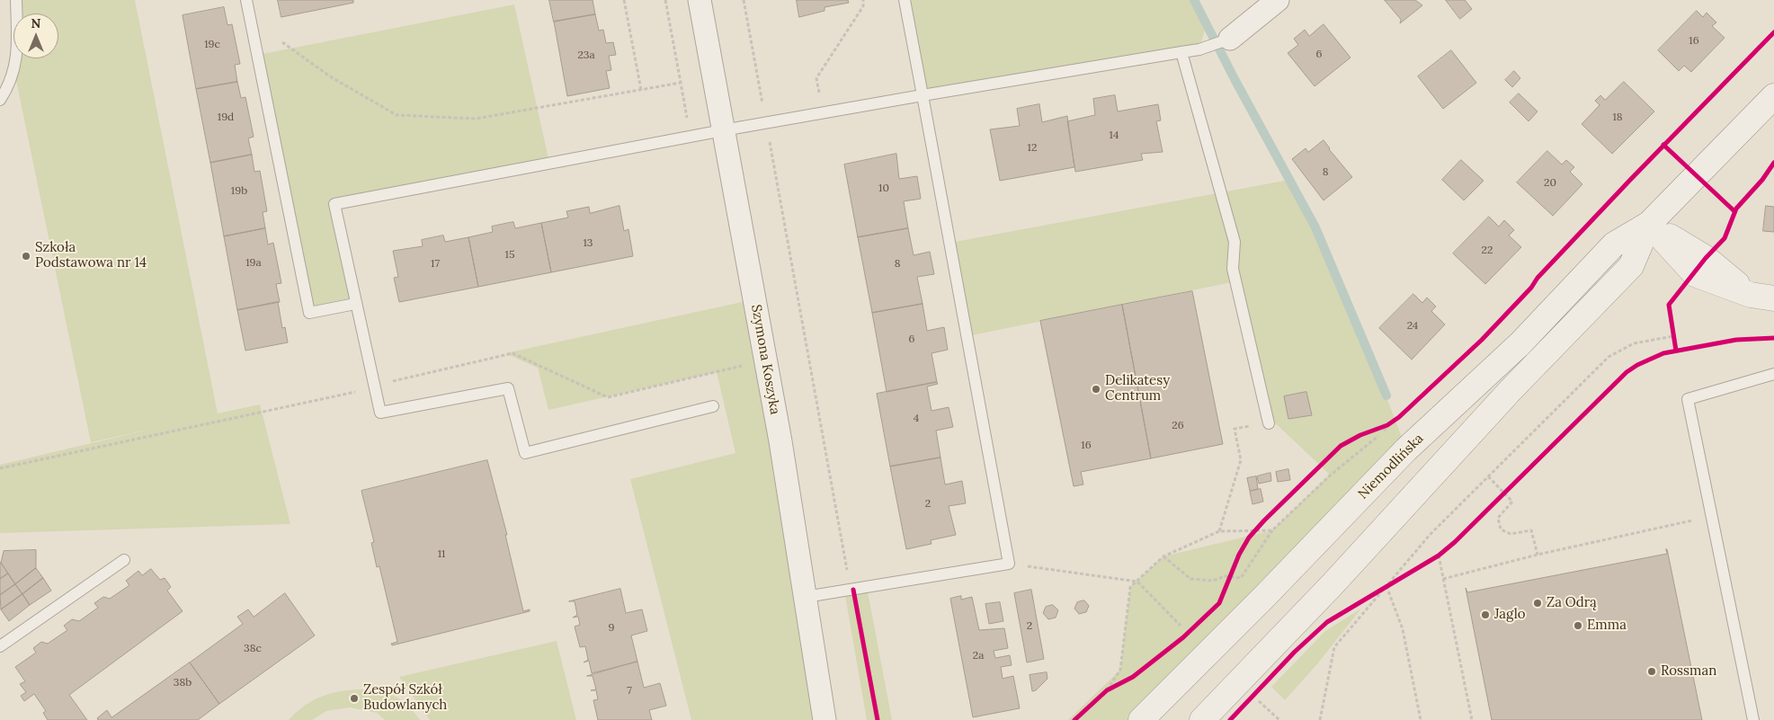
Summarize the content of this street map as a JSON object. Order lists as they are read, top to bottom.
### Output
{
  "streets": {
    "main road": ["Niemodlińska"],
    "street": ["Szymona Koszyka"]
  },
  "places": [
    "Szkoła Podstawowa nr 14",
    "Delikatesy Centrum",
    "Za Odrą",
    "Jaglo",
    "Emma",
    "Rossman",
    "Zespół Szkół Budowlanych"
  ],
  "house_numbers": [
    "16",
    "19c",
    "6",
    "23a",
    "19d",
    "18",
    "14",
    "12",
    "8",
    "20",
    "10",
    "19b",
    "13",
    "22",
    "15",
    "19a",
    "17",
    "8",
    "24",
    "6",
    "4",
    "26",
    "16",
    "2",
    "11",
    "2",
    "9",
    "38c",
    "2a",
    "38b",
    "7"
  ],
  "north": "top"
}
